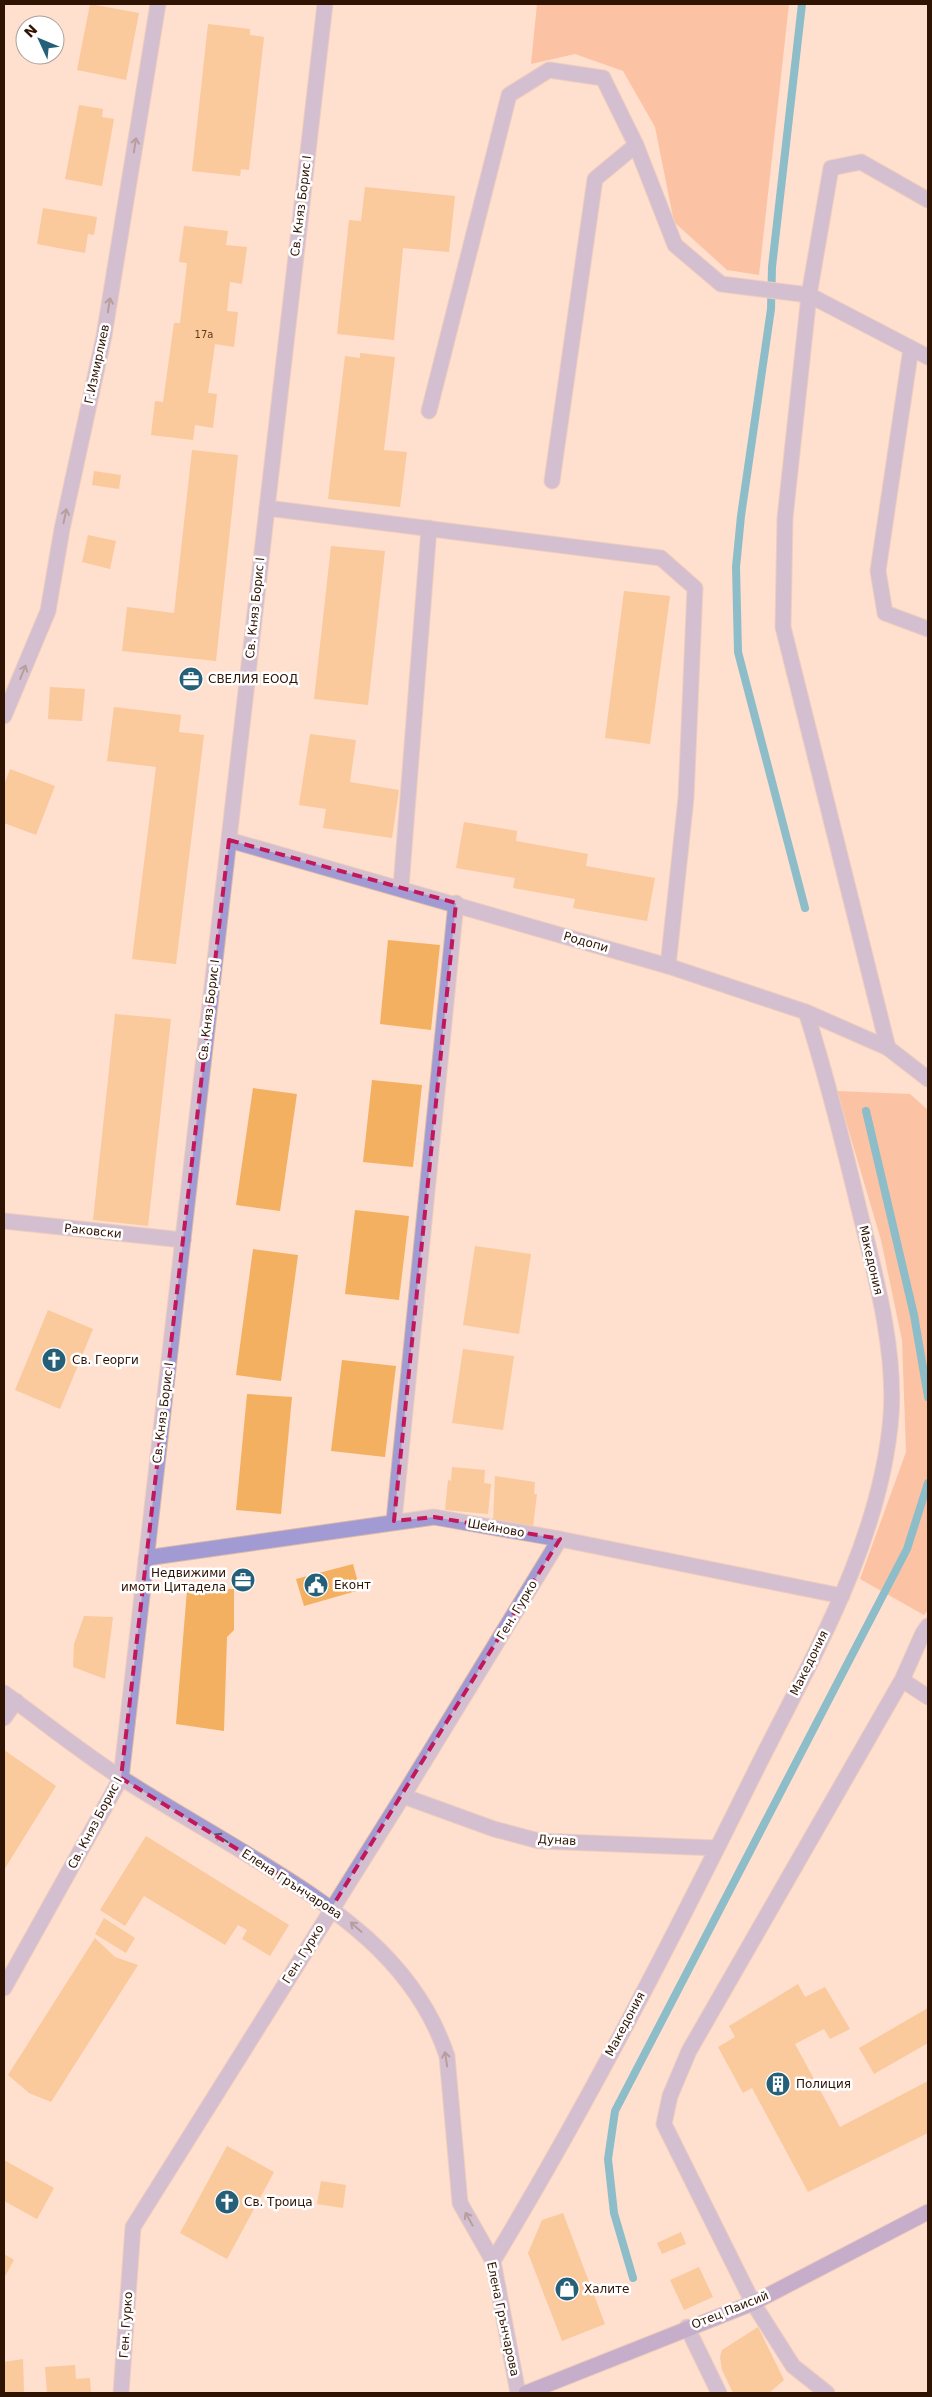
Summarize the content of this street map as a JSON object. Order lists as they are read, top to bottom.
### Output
{
  "streets": {
    "main road": ["Отец Паисий"],
    "street": [
      "Св. Княз Борис I",
      "Г.Измирлиев",
      "Родопи",
      "Раковски",
      "Македония",
      "Шейново",
      "Ген. Гурко",
      "Дунав",
      "Елена Грънчарова"
    ]
  },
  "crossings": [
    ["Св. Княз Борис I", "Родопи"],
    ["Св. Княз Борис I", "Раковски"],
    ["Св. Княз Борис I", "Шейново"],
    ["Св. Княз Борис I", "Елена Грънчарова"],
    ["Родопи", "Македония"],
    ["Македония", "Шейново"],
    ["Македония", "Дунав"],
    ["Македония", "Елена Грънчарова"],
    ["Шейново", "Ген. Гурко"],
    ["Ген. Гурко", "Дунав"],
    ["Ген. Гурко", "Елена Грънчарова"]
  ],
  "one_way": ["Г.Измирлиев", "Елена Грънчарова"],
  "places": {
    "office": ["СВЕЛИЯ ЕООД", "Недвижими имоти Цитадела"],
    "church": ["Св. Георги", "Св. Троица"],
    "public building": ["Еконт"],
    "building": ["Полиция"],
    "shop": ["Халите"]
  },
  "house_numbers": ["17a"],
  "north": "top left"
}
